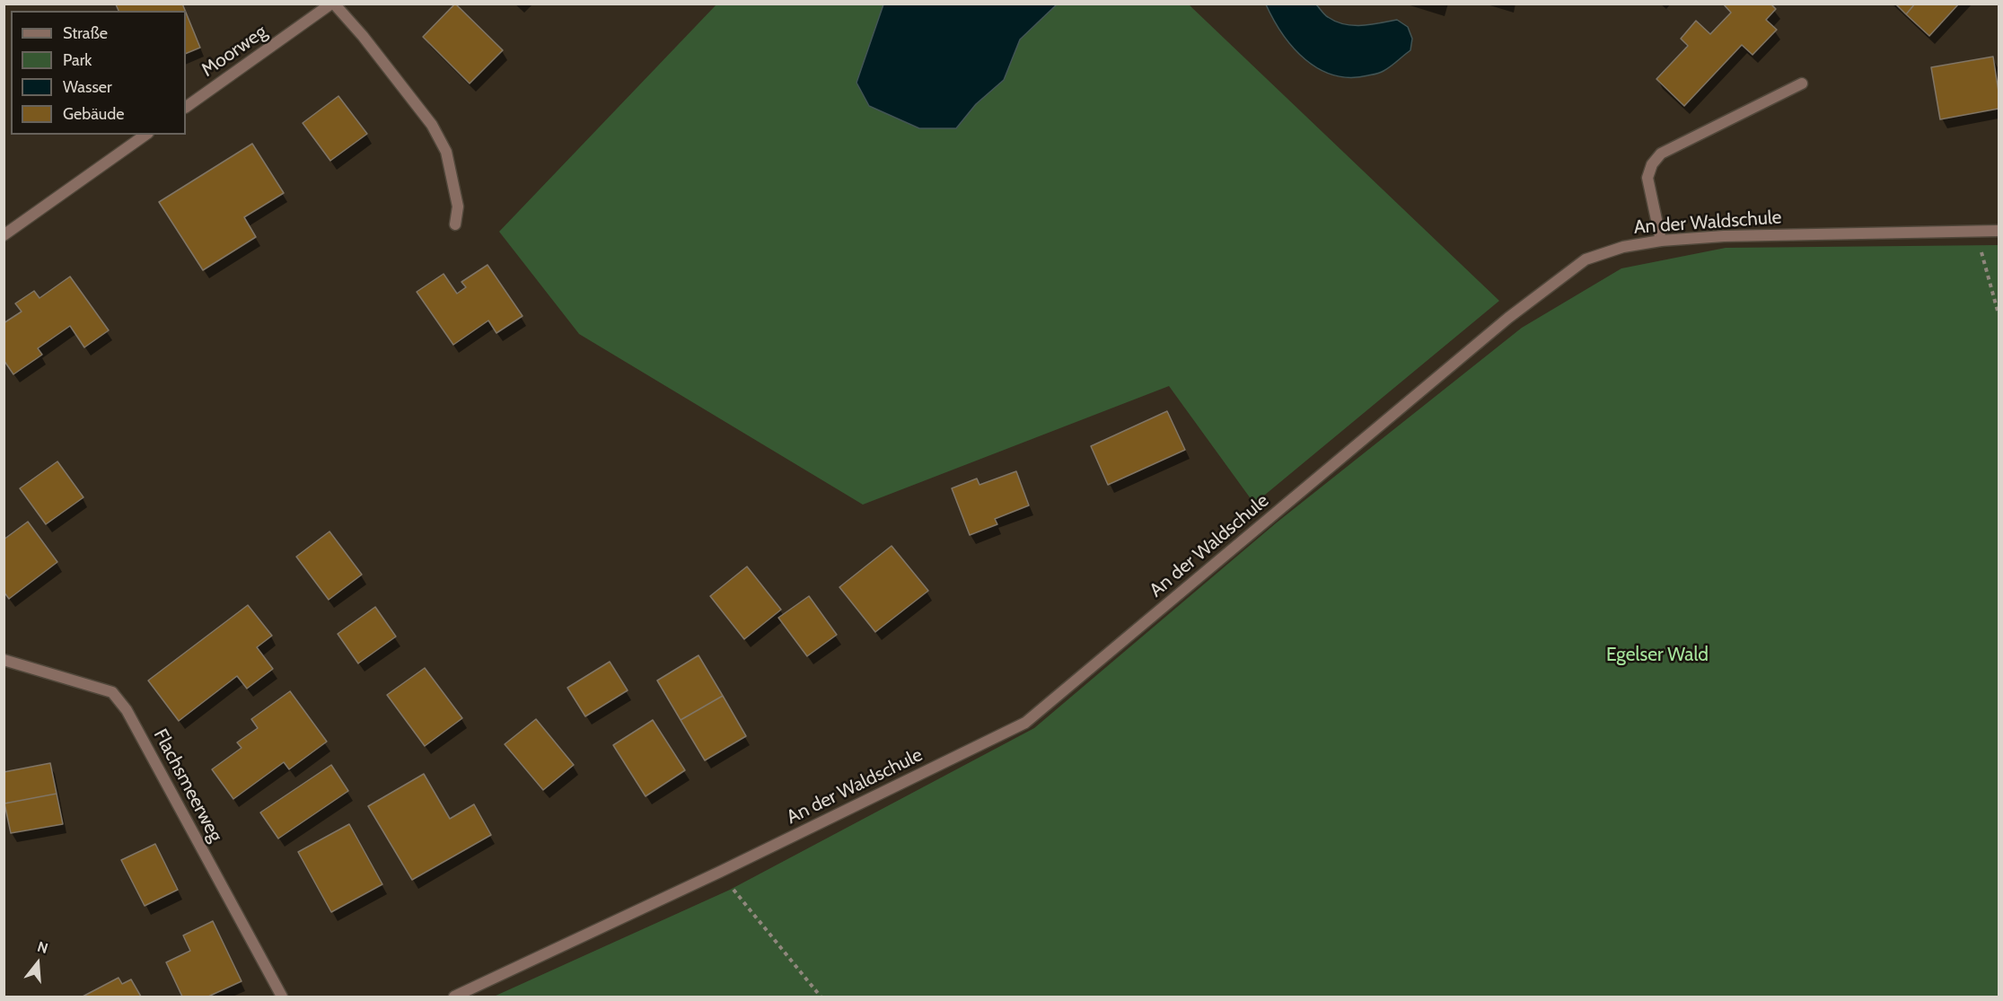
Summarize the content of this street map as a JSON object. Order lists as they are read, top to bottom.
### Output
{
  "streets": {
    "street": ["Moorweg", "An der Waldschule", "Flachsmeerweg"]
  },
  "parks": ["Egelser Wald"],
  "legend": [
    "Straße",
    "Park",
    "Wasser",
    "Gebäude"
  ],
  "north": "top"
}
